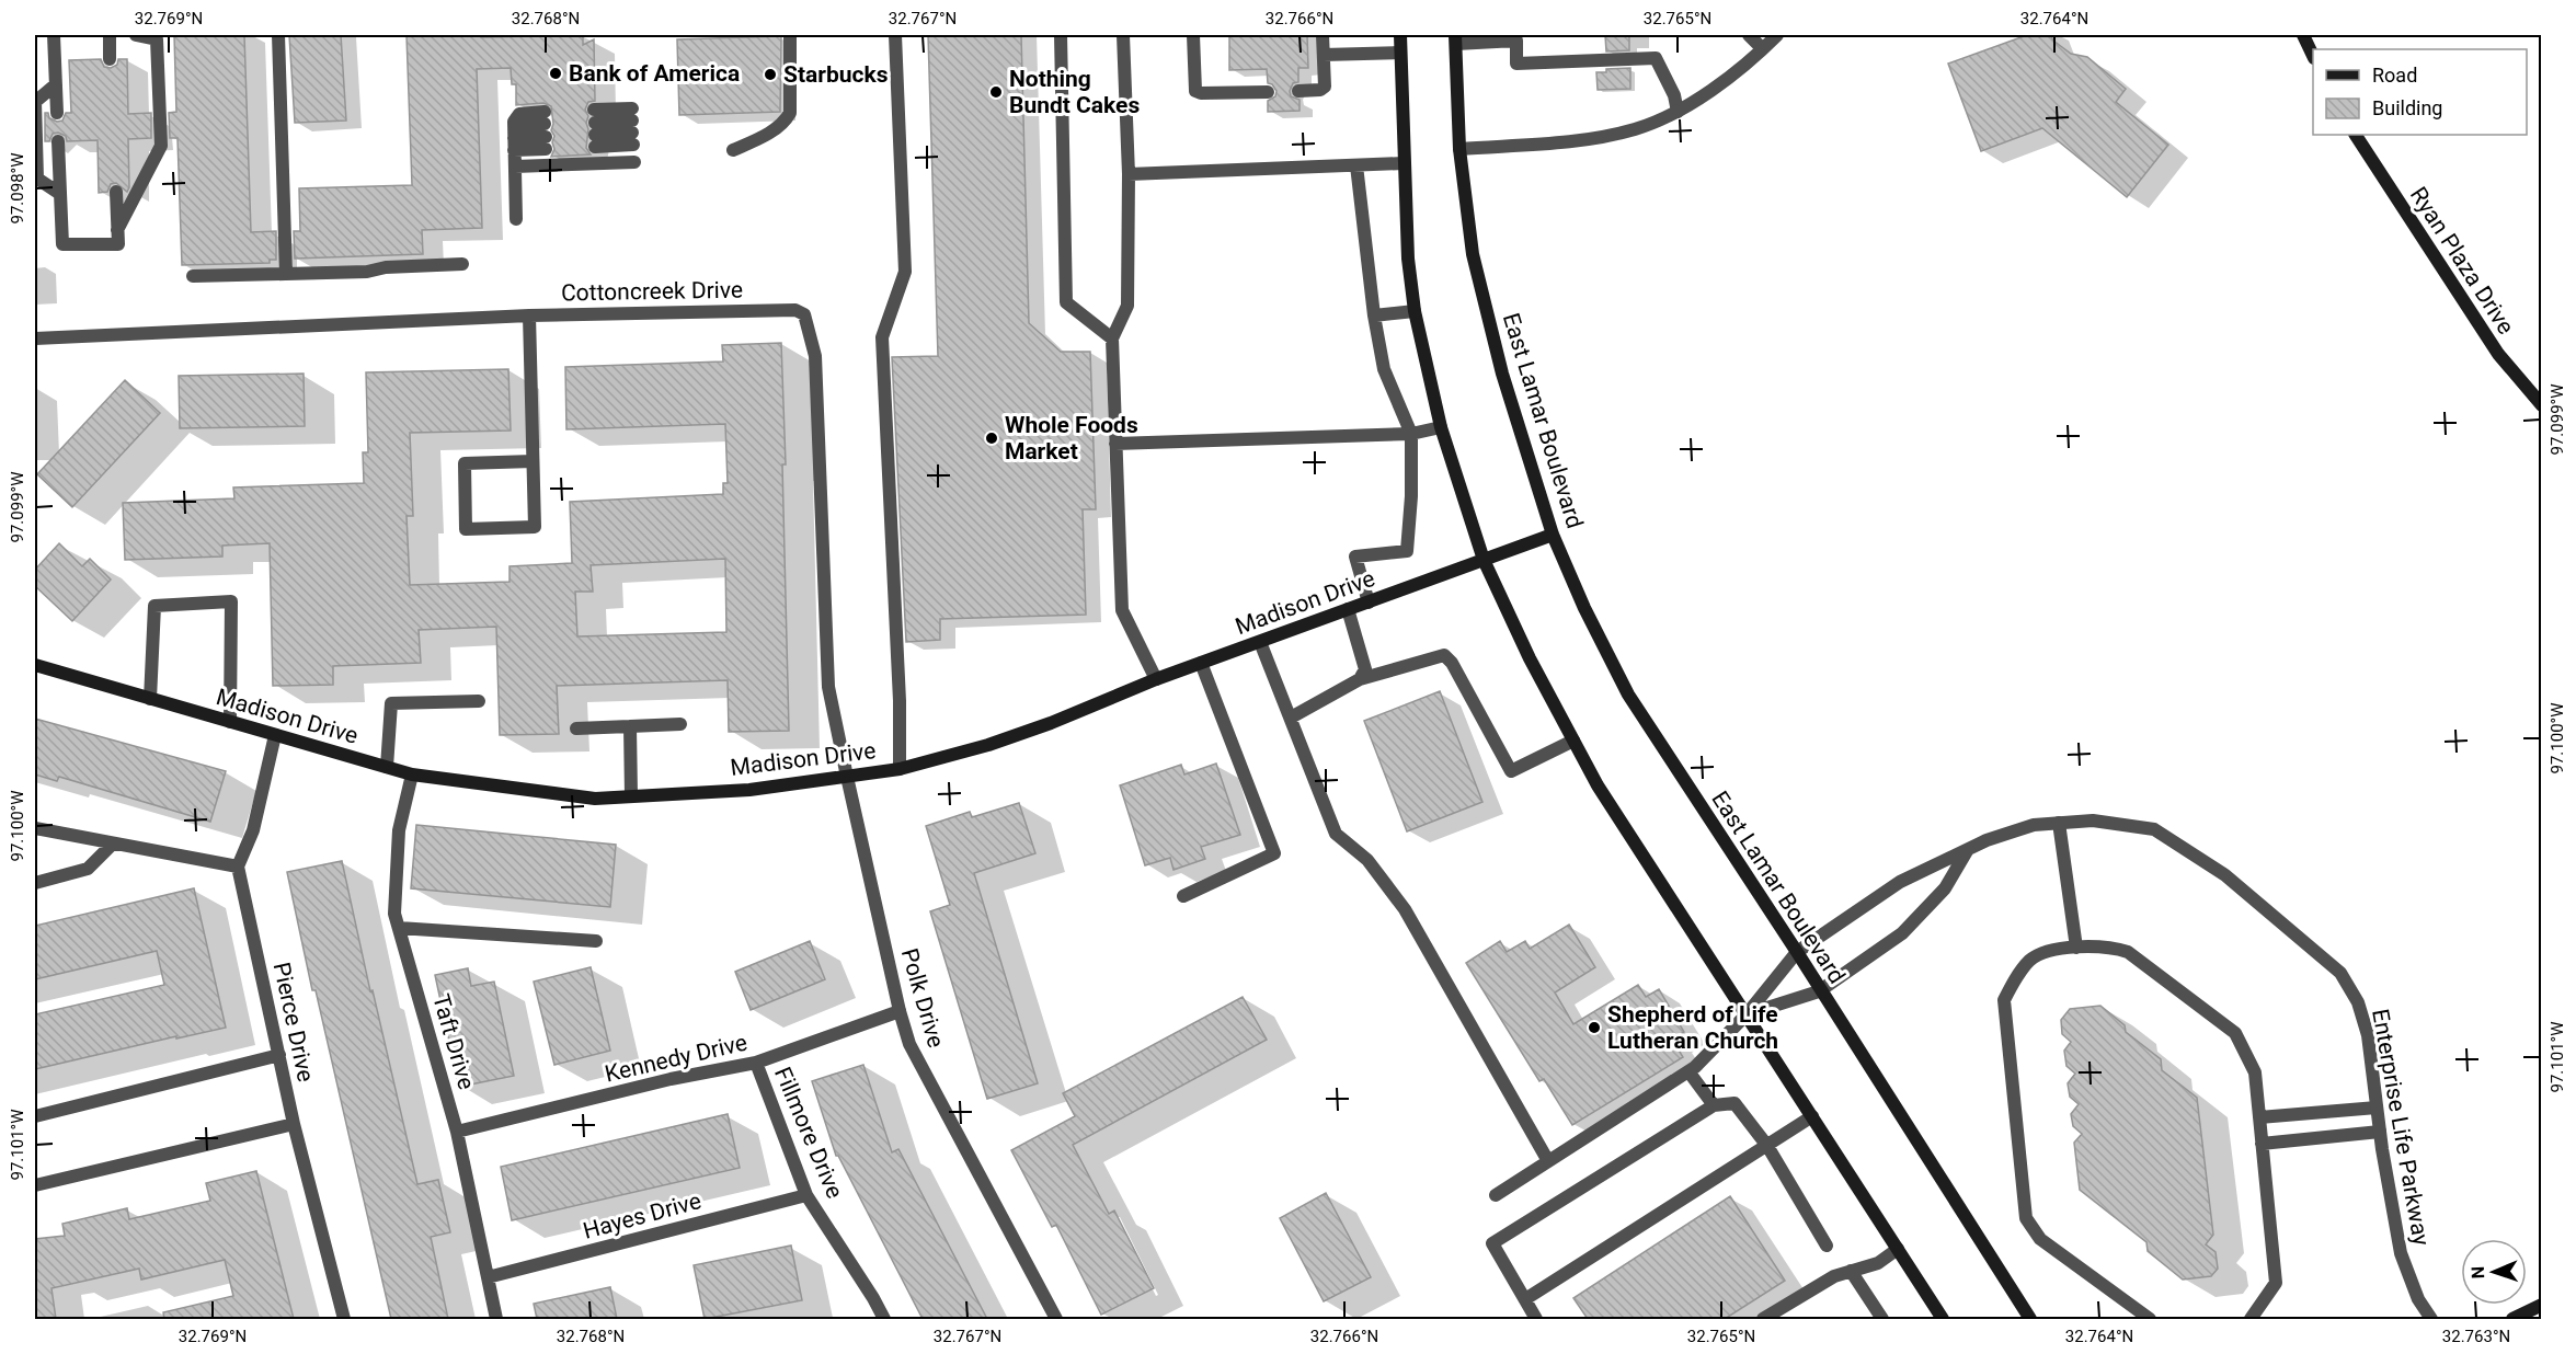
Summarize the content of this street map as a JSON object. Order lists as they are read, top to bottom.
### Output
{
  "streets": {
    "main road": ["Ryan Plaza Drive", "East Lamar Boulevard", "Madison Drive"],
    "street": [
      "Cottoncreek Drive",
      "Polk Drive",
      "Pierce Drive",
      "Taft Drive",
      "Kennedy Drive",
      "Enterprise Life Parkway",
      "Fillmore Drive",
      "Hayes Drive"
    ]
  },
  "crossings": [
    ["Cottoncreek Drive", "Madison Drive"],
    ["Cottoncreek Drive", "Polk Drive"],
    ["East Lamar Boulevard", "Madison Drive"],
    ["East Lamar Boulevard", "Enterprise Life Parkway"],
    ["Madison Drive", "Polk Drive"],
    ["Madison Drive", "Taft Drive"],
    ["Polk Drive", "Kennedy Drive"],
    ["Taft Drive", "Kennedy Drive"],
    ["Taft Drive", "Hayes Drive"],
    ["Kennedy Drive", "Fillmore Drive"],
    ["Fillmore Drive", "Hayes Drive"]
  ],
  "places": [
    "Bank of America",
    "Starbucks",
    "Nothing Bundt Cakes",
    "Whole Foods Market",
    "Shepherd of Life Lutheran Church"
  ],
  "legend": ["Road", "Building"],
  "north": "left",
  "coordinates": [
    "32.769°N",
    "32.768°N",
    "32.767°N",
    "32.766°N",
    "32.765°N",
    "32.764°N",
    "97.098°W",
    "97.099°W",
    "97.100°W",
    "97.101°W",
    "32.763°N"
  ]
}
